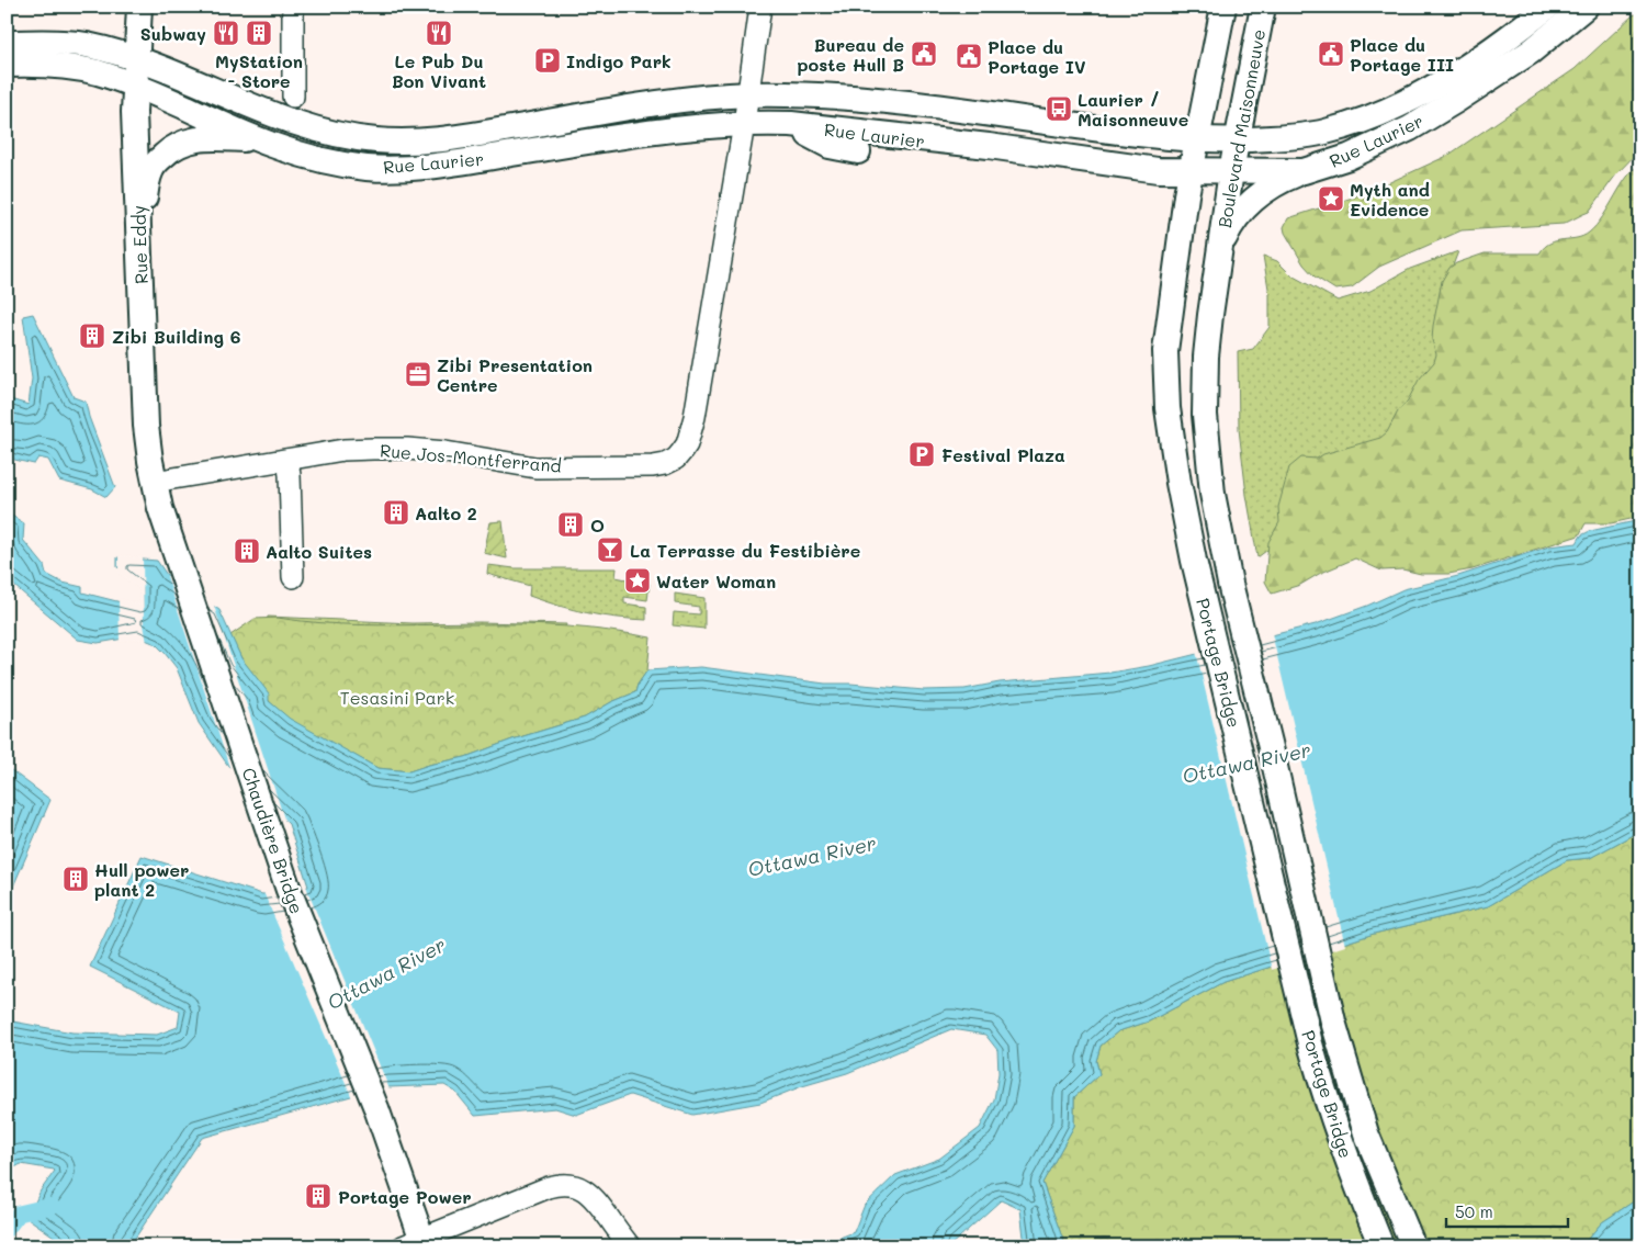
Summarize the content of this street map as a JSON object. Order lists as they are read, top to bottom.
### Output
{
  "streets": {
    "main road": [
      "Boulevard Maisonneuve",
      "Rue Laurier",
      "Rue Eddy",
      "Portage Bridge",
      "Chaudière Bridge"
    ],
    "street": ["Rue Jos-Montferrand"]
  },
  "crossings": [
    ["Boulevard Maisonneuve", "Rue Laurier"],
    ["Boulevard Maisonneuve", "Portage Bridge"],
    ["Rue Laurier", "Rue Eddy"],
    ["Rue Laurier", "Rue Jos-Montferrand"],
    ["Rue Laurier", "Portage Bridge"],
    ["Rue Eddy", "Rue Jos-Montferrand"],
    ["Rue Eddy", "Chaudière Bridge"]
  ],
  "water": ["Ottawa River"],
  "parks": ["Tesasini Park"],
  "places": {
    "restaurant": ["Subway", "Le Pub Du Bon Vivant"],
    "building": [
      "MyStation - Store",
      "Zibi Building 6",
      "Aalto 2",
      "O",
      "Aalto Suites",
      "Hull power plant 2",
      "Portage Power"
    ],
    "public building": ["Bureau de poste Hull B", "Place du Portage III", "Place du Portage IV"],
    "parking": ["Indigo Park", "Festival Plaza"],
    "bus stop": ["Laurier / Maisonneuve"],
    "place": ["Myth and Evidence", "Water Woman"],
    "office": ["Zibi Presentation Centre"],
    "bar": ["La Terrasse du Festibière"]
  },
  "scale_bar": "50 m"
}
